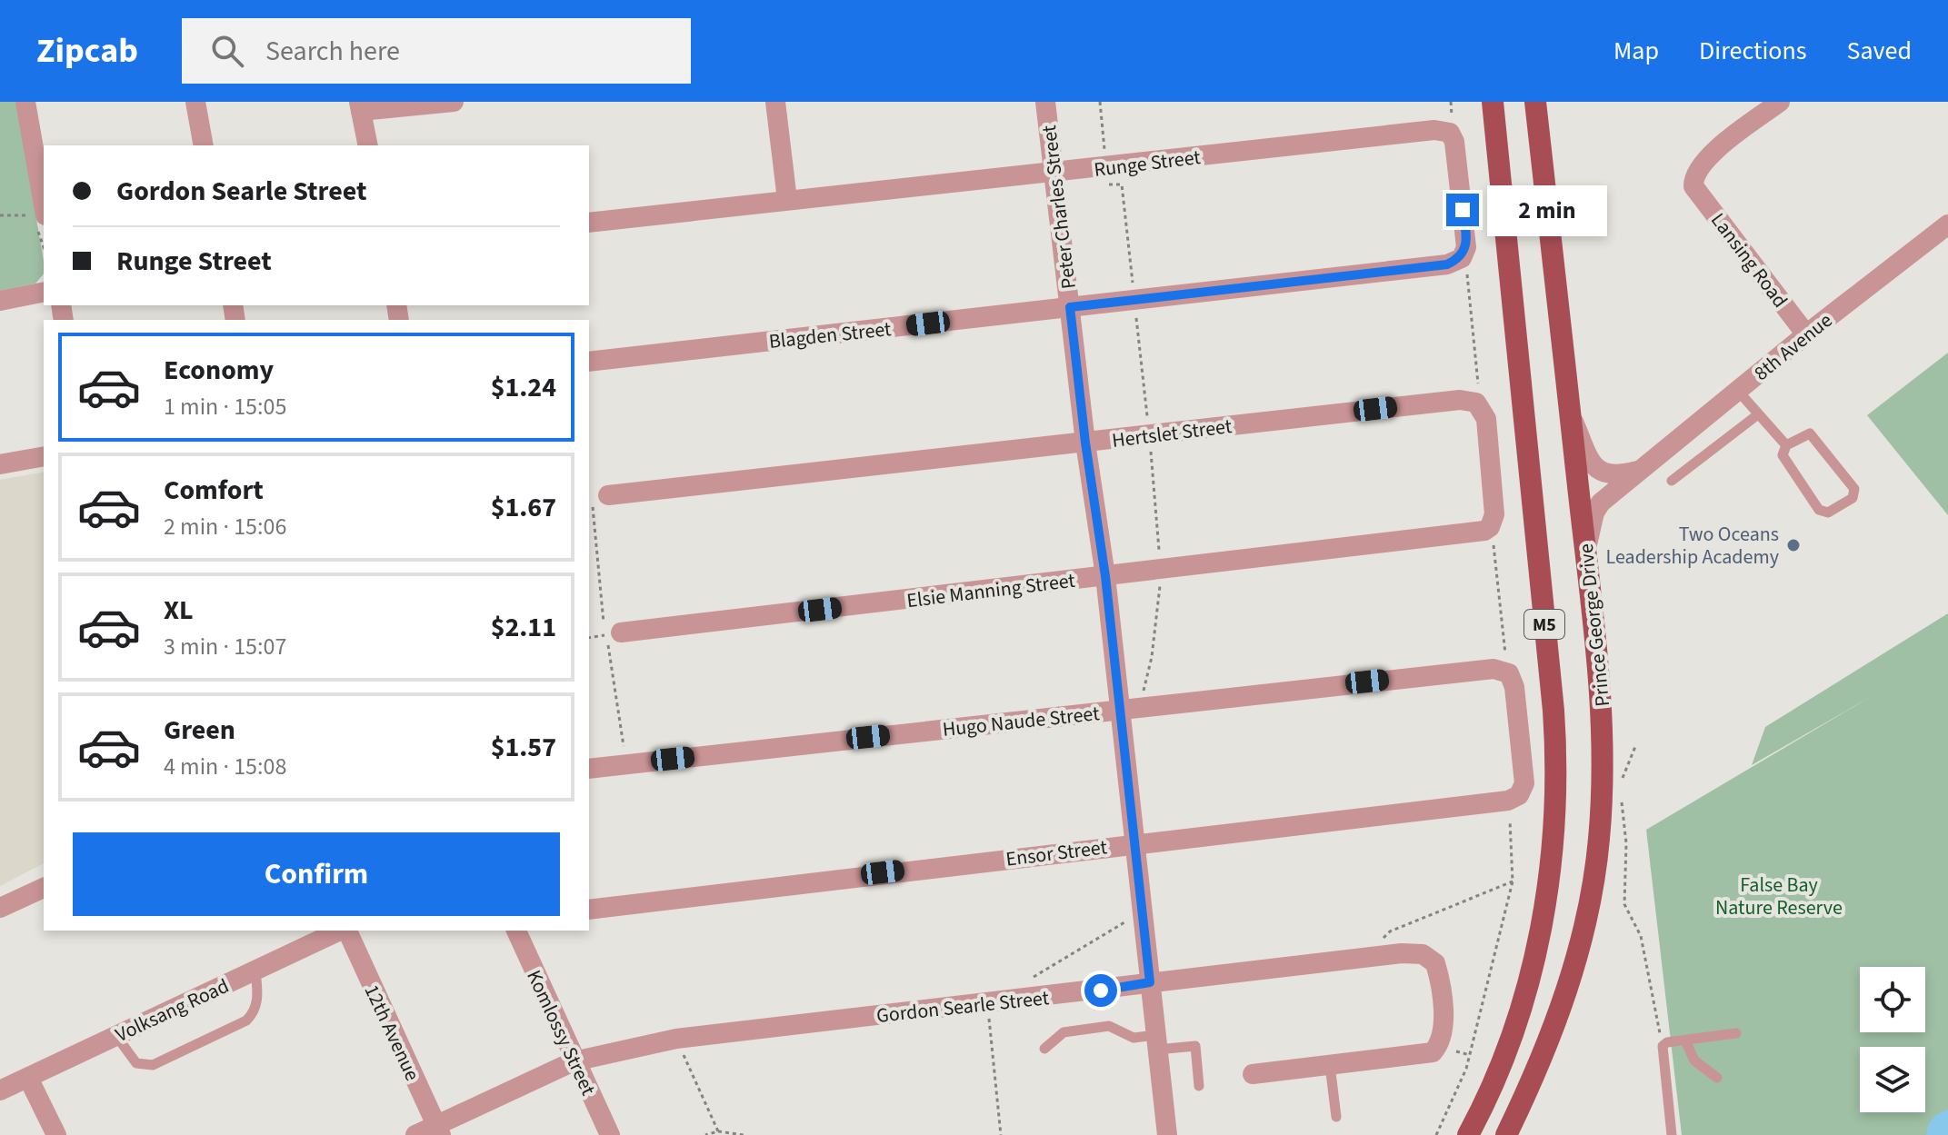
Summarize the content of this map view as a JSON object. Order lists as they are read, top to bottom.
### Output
{
  "streets": {
    "main road": ["M5", "Prince George Drive"],
    "street": [
      "Runge Street",
      "Peter Charles Street",
      "Lansing Road",
      "Blagden Street",
      "8th Avenue",
      "Hertslet Street",
      "Elsie Manning Street",
      "Hugo Naude Street",
      "Ensor Street",
      "Gordon Searle Street",
      "Volksang Road",
      "12th Avenue",
      "Komlossy Street"
    ]
  },
  "crossings": [
    ["Runge Street", "Peter Charles Street"],
    ["Runge Street", "Blagden Street"],
    ["Peter Charles Street", "Blagden Street"],
    ["Peter Charles Street", "Hertslet Street"],
    ["Peter Charles Street", "Elsie Manning Street"],
    ["Peter Charles Street", "Hugo Naude Street"],
    ["Peter Charles Street", "Ensor Street"],
    ["Peter Charles Street", "Gordon Searle Street"],
    ["Lansing Road", "8th Avenue"],
    ["8th Avenue", "Prince George Drive"],
    ["Hertslet Street", "Elsie Manning Street"],
    ["Hugo Naude Street", "Ensor Street"],
    ["Gordon Searle Street", "12th Avenue"],
    ["Gordon Searle Street", "Komlossy Street"]
  ],
  "parks": ["False Bay Nature Reserve"],
  "places": ["Two Oceans Leadership Academy"],
  "page": {
    "header": "Zipcab",
    "search": "Search here",
    "nav": ["Map", "Directions", "Saved"],
    "banner": ["Gordon Searle Street", "Runge Street"],
    "bubble": "2 min",
    "list": [
      {
        "name": "Economy",
        "note": "1 min · 15:05",
        "value": "$1.24"
      },
      {
        "name": "Comfort",
        "note": "2 min · 15:06",
        "value": "$1.67"
      },
      {
        "name": "XL",
        "note": "3 min · 15:07",
        "value": "$2.11"
      },
      {
        "name": "Green",
        "note": "4 min · 15:08",
        "value": "$1.57"
      }
    ],
    "buttons": "Confirm"
  }
}
